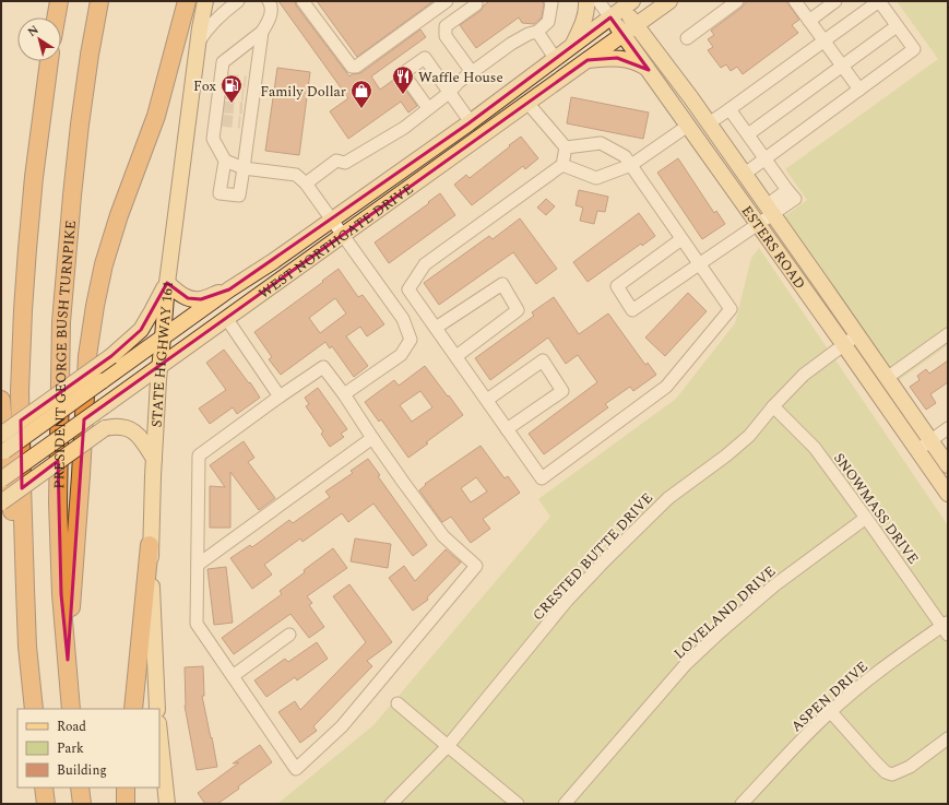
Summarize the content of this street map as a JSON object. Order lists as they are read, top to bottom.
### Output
{
  "streets": {
    "highway": ["PRESIDENT GEORGE BUSH TURNPIKE"],
    "main road": ["WEST NORTHGATE DRIVE", "ESTERS ROAD", "STATE HIGHWAY 161"],
    "street": [
      "SNOWMASS DRIVE",
      "CRESTED BUTTE DRIVE",
      "LOVELAND DRIVE",
      "ASPEN DRIVE"
    ]
  },
  "crossings": [
    ["WEST NORTHGATE DRIVE", "ESTERS ROAD"],
    ["WEST NORTHGATE DRIVE", "STATE HIGHWAY 161"],
    ["ESTERS ROAD", "CRESTED BUTTE DRIVE"],
    ["SNOWMASS DRIVE", "CRESTED BUTTE DRIVE"],
    ["SNOWMASS DRIVE", "LOVELAND DRIVE"],
    ["SNOWMASS DRIVE", "ASPEN DRIVE"]
  ],
  "places": {
    "restaurant": ["Waffle House"],
    "fuel station": ["Fox"],
    "shop": ["Family Dollar"]
  },
  "legend": ["Road", "Park", "Building"],
  "north": "top left"
}
